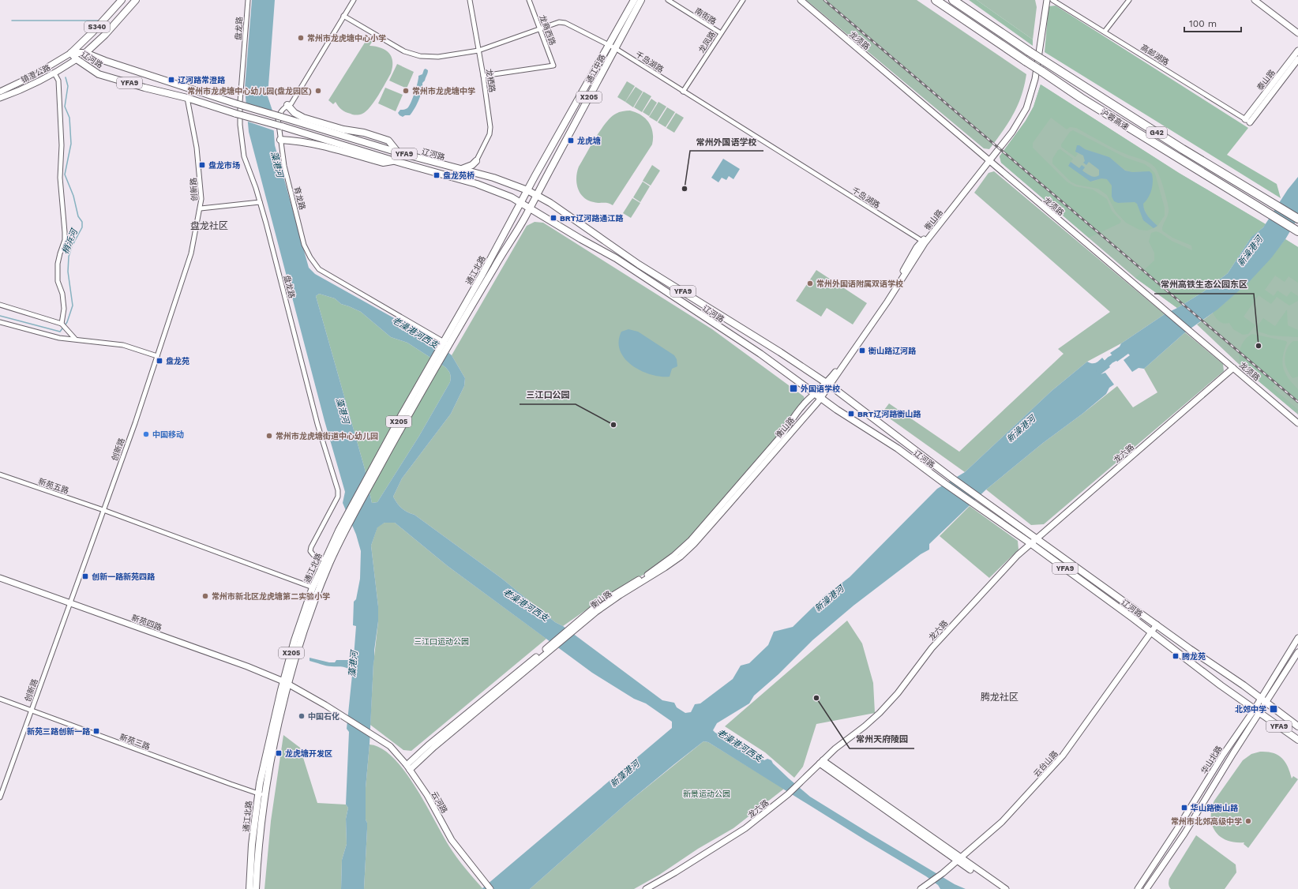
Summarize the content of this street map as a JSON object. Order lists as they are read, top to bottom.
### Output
{
  "streets": {
    "highway": ["沪蓉高速", "G42"],
    "main road": [
      "S340",
      "辽河路",
      "通江中路",
      "YFA9",
      "X205",
      "通江北路"
    ],
    "street": [
      "南街路",
      "盘龙路",
      "龙商西路",
      "龙须路",
      "龙凤路",
      "高邮湖路",
      "千岛湖路",
      "镇澄公路",
      "泰山路",
      "龙栖路",
      "创新路",
      "育龙路",
      "衡山路",
      "龙六路",
      "新苑五路",
      "新苑四路",
      "新苑三路",
      "华山北路",
      "云台山路",
      "云河路"
    ]
  },
  "crossings": [
    ["南街路", "龙凤路"],
    ["S340", "辽河路"],
    ["S340", "镇澄公路"],
    ["盘龙路", "通江北路"],
    ["龙商西路", "千岛湖路"],
    ["龙商西路", "龙栖路"],
    ["龙须路", "衡山路"],
    ["龙须路", "龙六路"],
    ["龙凤路", "千岛湖路"],
    ["高邮湖路", "泰山路"],
    ["辽河路", "通江中路"],
    ["辽河路", "镇澄公路"],
    ["辽河路", "YFA9"],
    ["辽河路", "创新路"],
    ["辽河路", "衡山路"],
    ["辽河路", "通江北路"],
    ["辽河路", "龙六路"],
    ["辽河路", "华山北路"],
    ["辽河路", "云台山路"],
    ["千岛湖路", "通江中路"],
    ["千岛湖路", "龙栖路"],
    ["千岛湖路", "育龙路"],
    ["千岛湖路", "衡山路"],
    ["通江中路", "YFA9"],
    ["通江中路", "通江北路"],
    ["YFA9", "通江北路"],
    ["创新路", "新苑五路"],
    ["创新路", "新苑四路"],
    ["创新路", "新苑三路"],
    ["育龙路", "通江北路"],
    ["衡山路", "云河路"],
    ["通江北路", "新苑五路"],
    ["通江北路", "新苑四路"],
    ["通江北路", "新苑三路"],
    ["通江北路", "云河路"],
    ["新苑四路", "云河路"]
  ],
  "districts": ["盘龙社区", "腾龙社区"],
  "water": [
    "藻港河",
    "梢浜河",
    "新澡港河",
    "老澡港河西支",
    "新藻港河"
  ],
  "parks": ["三江口运动公园", "新景运动公园"],
  "places": {
    "other": [
      "常州市龙虎塘中心小学",
      "常州市龙虎塘中心幼儿园(盘龙园区)",
      "常州市龙虎塘中学",
      "常州外国语学校",
      "常州外国语附属双语学校",
      "常州高铁生态公园东区",
      "三江口公园",
      "中国移动",
      "常州市龙虎塘街道中心幼儿园",
      "常州市新北区龙虎塘第二实验小学",
      "常州天府陵园",
      "中国石化",
      "常州市北郊高级中学"
    ],
    "transit": [
      "辽河路常澄路",
      "龙虎塘",
      "盘龙市场",
      "盘龙苑桥",
      "BRT辽河路通江路",
      "衡山路辽河路",
      "盘龙苑",
      "外国语学校",
      "BRT辽河路衡山路",
      "创新一路新苑四路",
      "腾龙苑",
      "北郊中学",
      "新苑三路创新一路",
      "龙虎塘开发区",
      "华山路衡山路"
    ]
  },
  "scale_bar": "100 m"
}
